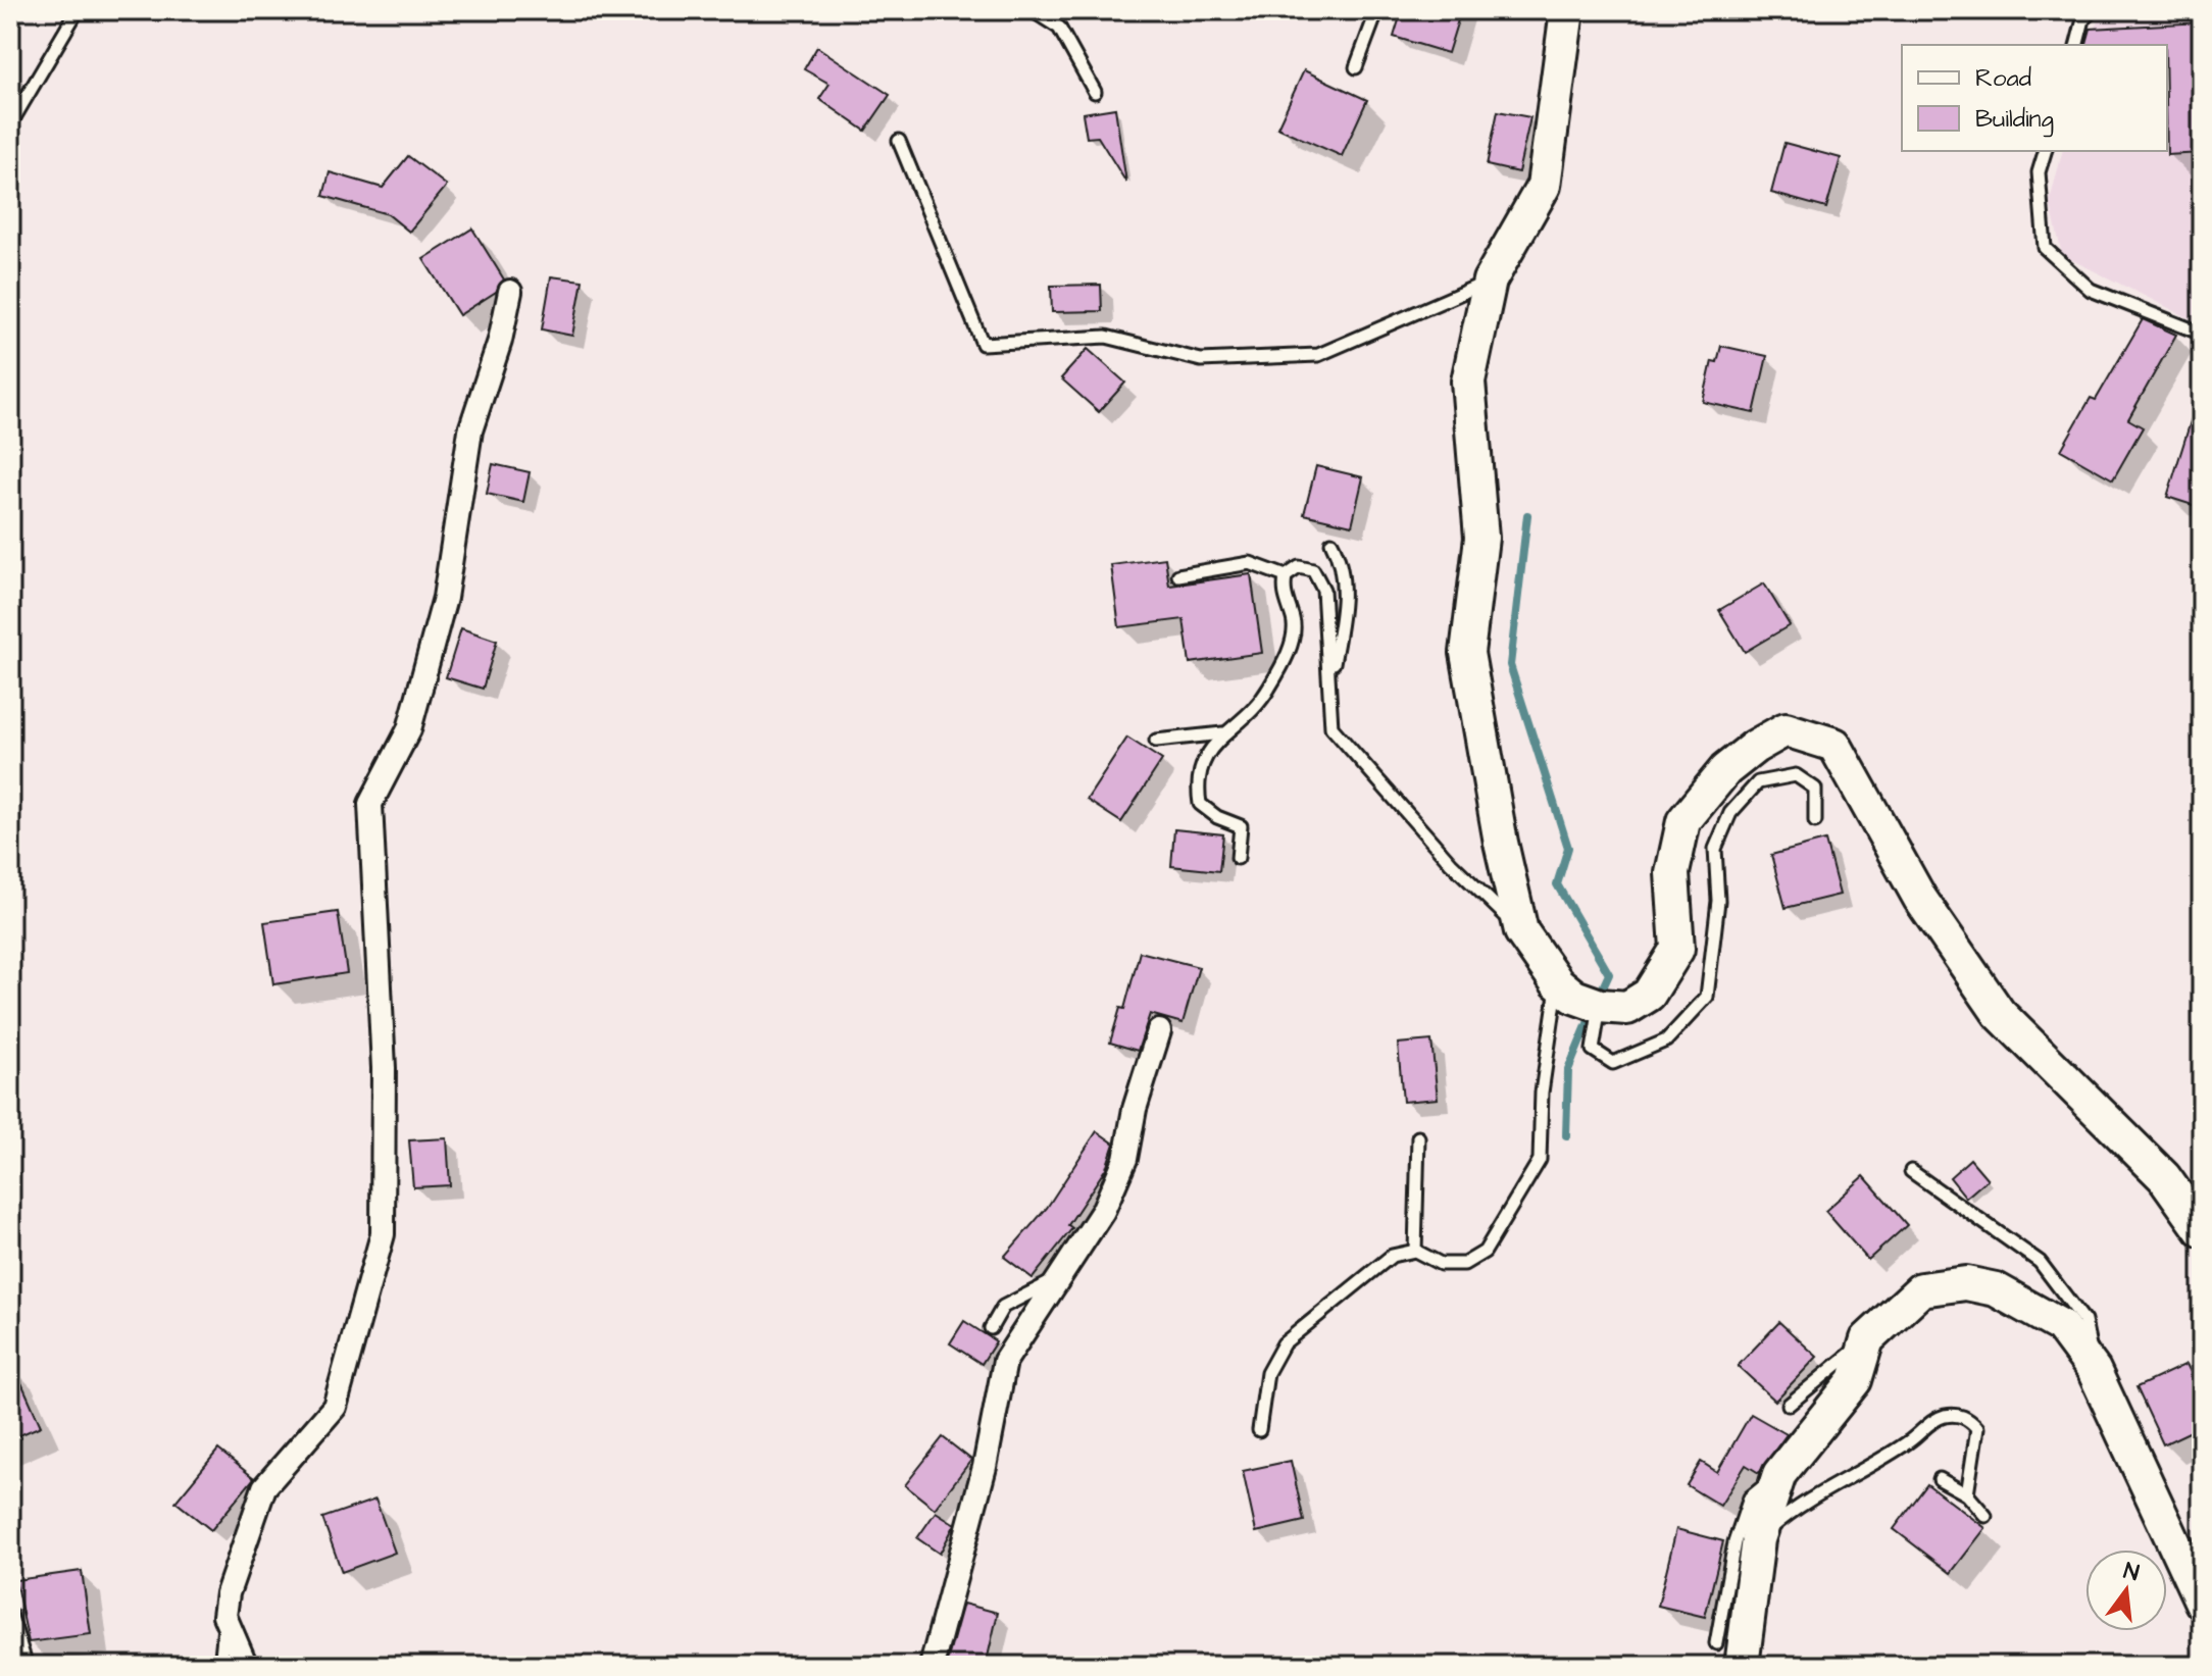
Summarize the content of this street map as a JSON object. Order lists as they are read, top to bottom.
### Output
{
  "legend": ["Road", "Building"],
  "north": "top"
}
